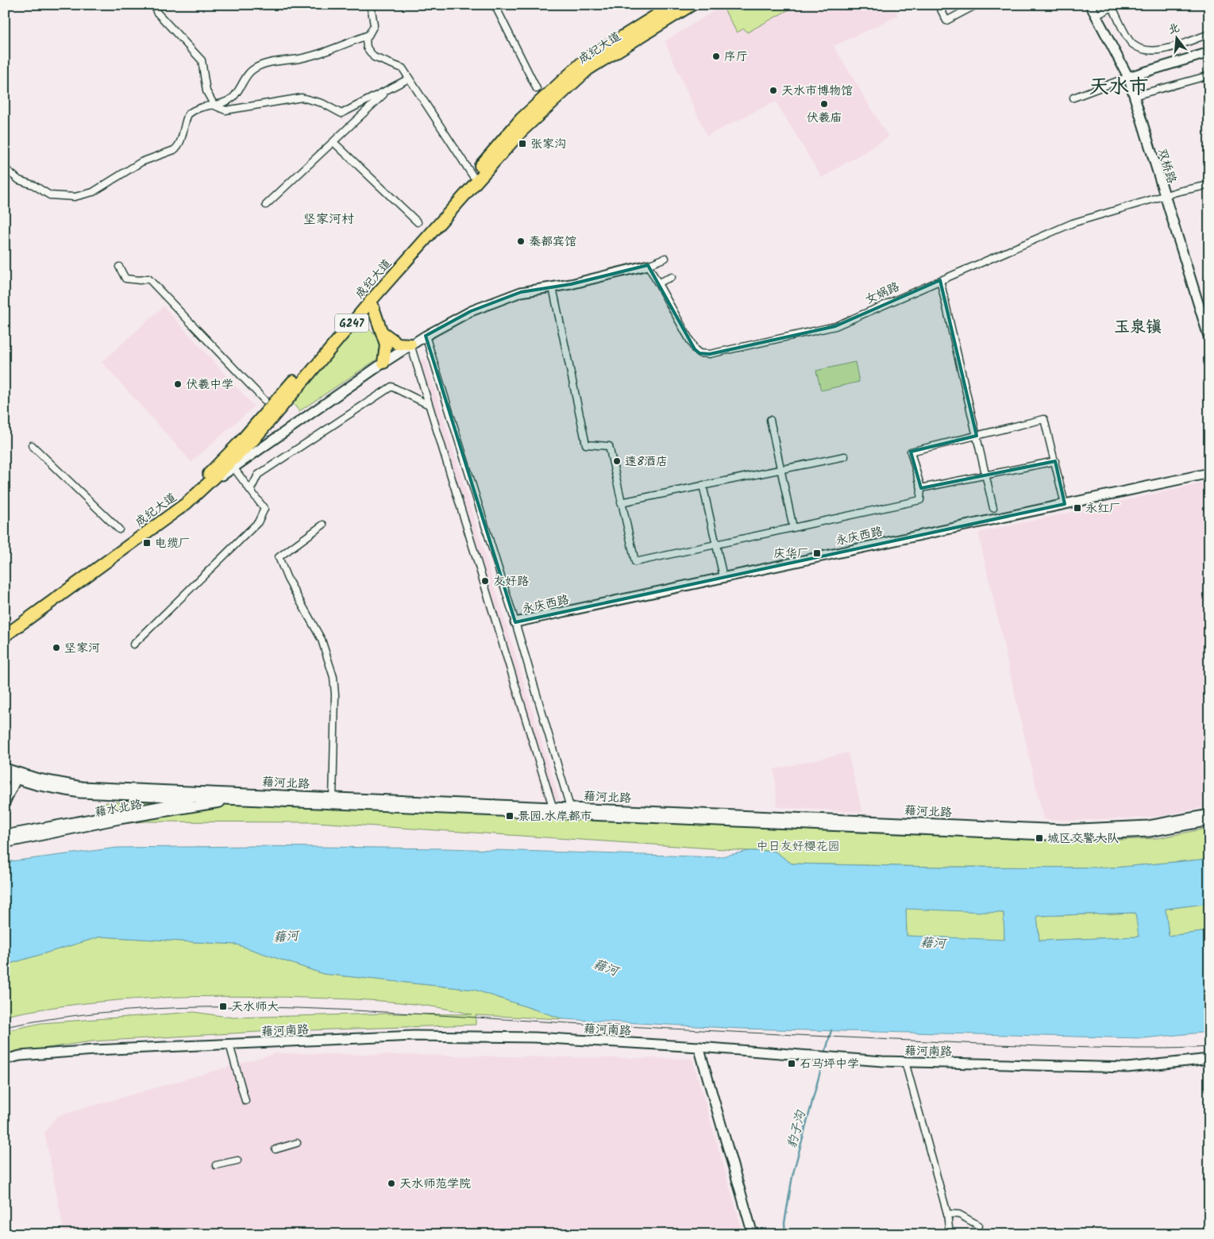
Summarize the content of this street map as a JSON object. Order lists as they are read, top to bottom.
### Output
{
  "streets": {
    "highway": ["成纪大道", "G247"],
    "main road": [
      "双桥路",
      "永庆西路",
      "藉河北路",
      "藉水北路",
      "藉河南路"
    ],
    "street": ["女娲路"]
  },
  "crossings": [
    ["双桥路", "女娲路"],
    ["藉河北路", "藉水北路"]
  ],
  "districts": ["天水市", "坚家河村", "玉泉镇"],
  "water": ["藉河", "豹子沟"],
  "parks": ["中日友好樱花园"],
  "places": {
    "other": [
      "序厅",
      "天水市博物馆",
      "伏羲庙",
      "秦都宾馆",
      "伏羲中学",
      "速8酒店",
      "友好路",
      "坚家河",
      "天水师范学院"
    ],
    "transit": [
      "张家沟",
      "永红厂",
      "电缆厂",
      "庆华厂",
      "景园.水岸都市",
      "城区交警大队",
      "天水师大",
      "石马坪中学"
    ]
  },
  "north": "top"
}
